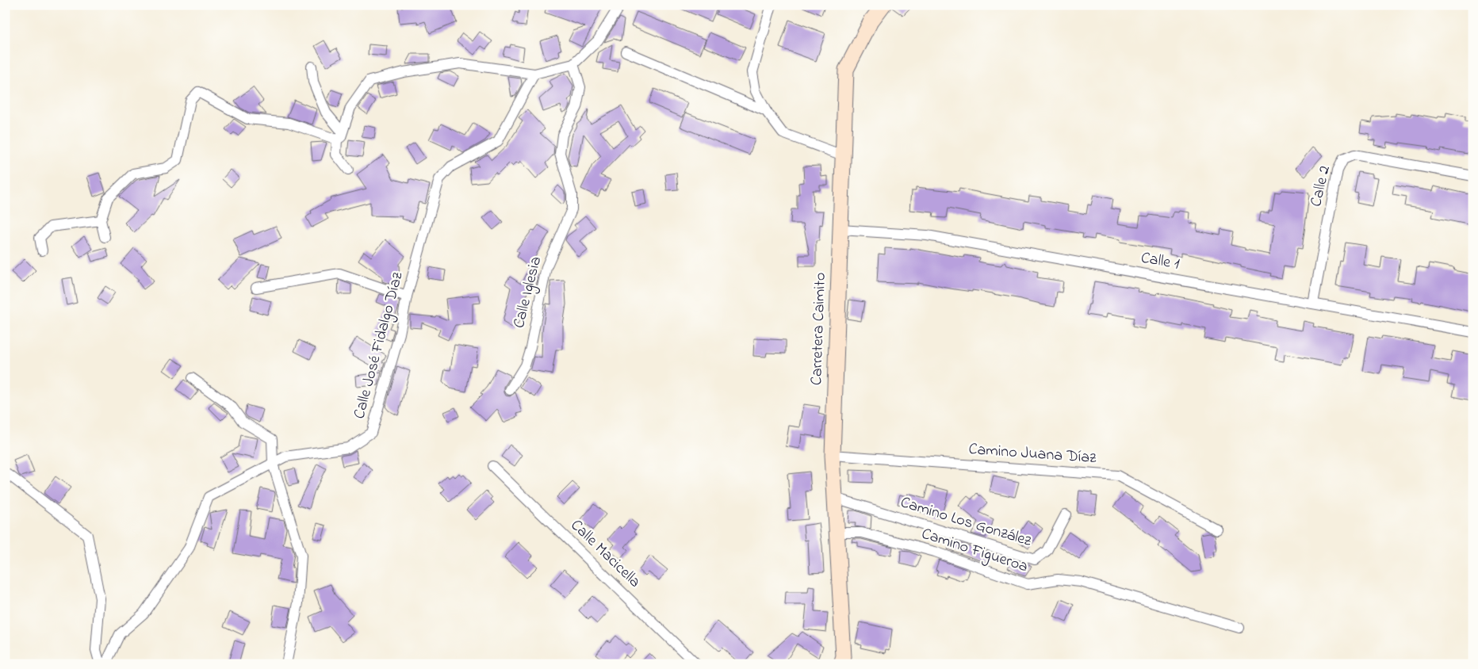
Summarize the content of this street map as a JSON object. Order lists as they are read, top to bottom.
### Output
{
  "streets": {
    "street": [
      "Calle 2",
      "Calle 1",
      "Calle Iglesia",
      "Carretera Caimito",
      "Calle José Fidalgo Díaz",
      "Camino Juana Díaz",
      "Camino Los González",
      "Camino Figueroa",
      "Calle Macicella"
    ]
  },
  "crossings": [
    ["Calle 2", "Calle 1"],
    ["Calle 1", "Carretera Caimito"],
    ["Carretera Caimito", "Camino Juana Díaz"],
    ["Carretera Caimito", "Camino Los González"],
    ["Carretera Caimito", "Camino Figueroa"]
  ]
}
